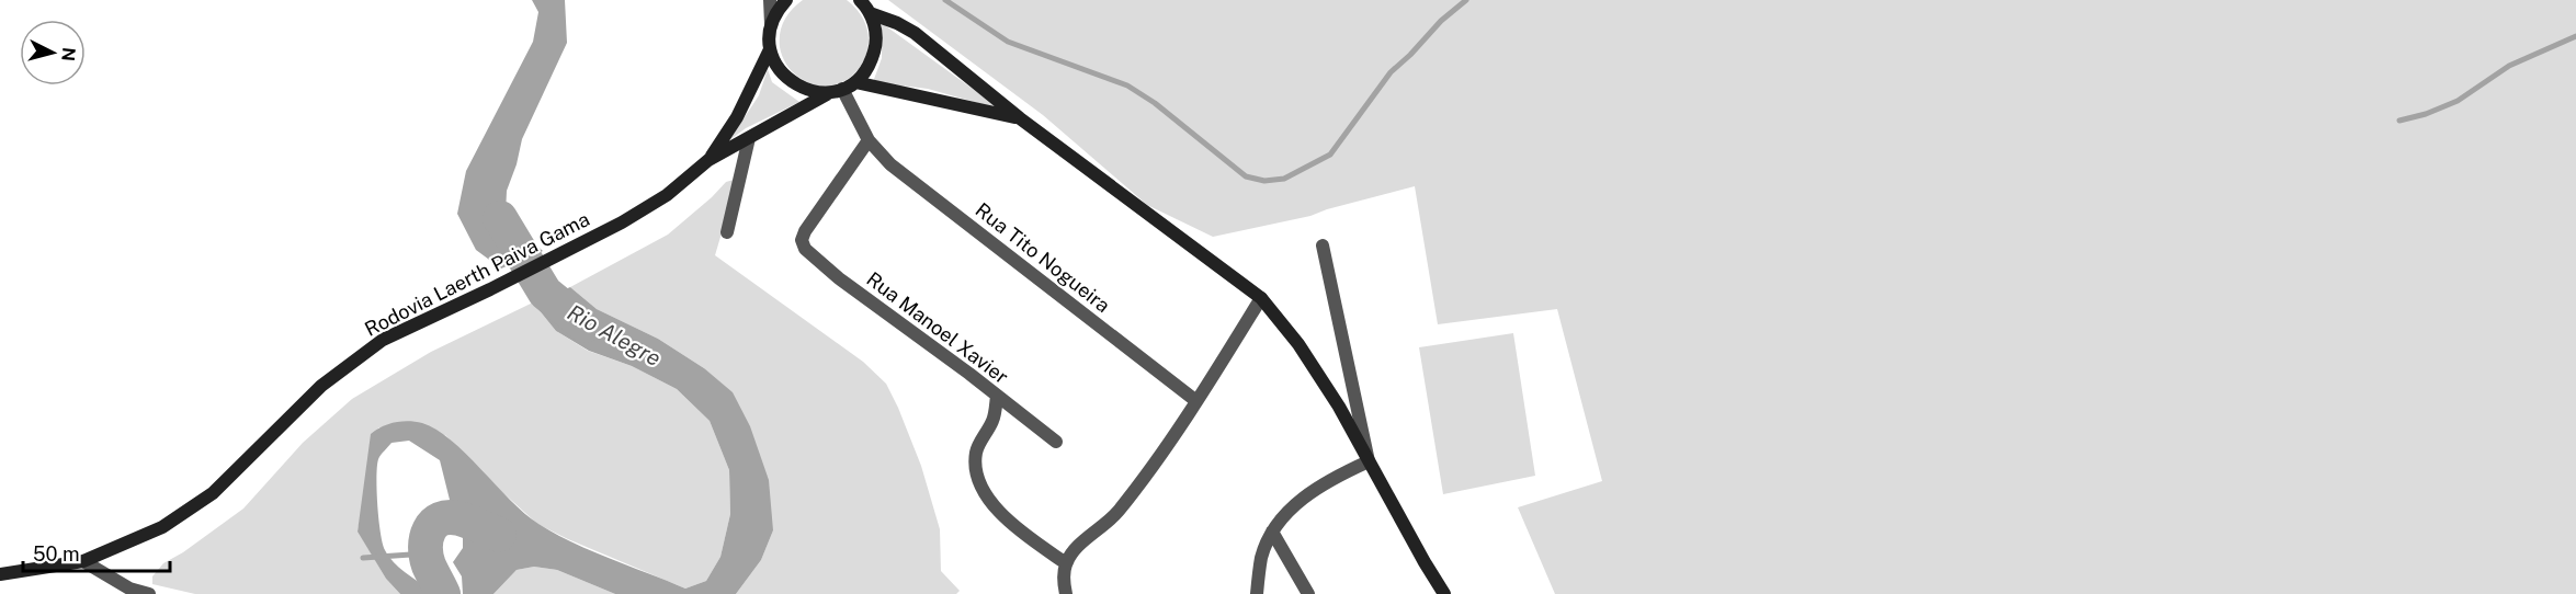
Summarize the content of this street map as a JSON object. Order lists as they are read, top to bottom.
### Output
{
  "streets": {
    "main road": ["Rodovia Laerth Paiva Gama"],
    "street": ["Rua Tito Nogueira", "Rua Manoel Xavier"]
  },
  "crossings": [
    ["Rua Tito Nogueira", "Rodovia Laerth Paiva Gama"],
    ["Rua Tito Nogueira", "Rua Manoel Xavier"]
  ],
  "water": ["Rio Alegre"],
  "scale_bar": "50 m",
  "north": "right"
}
